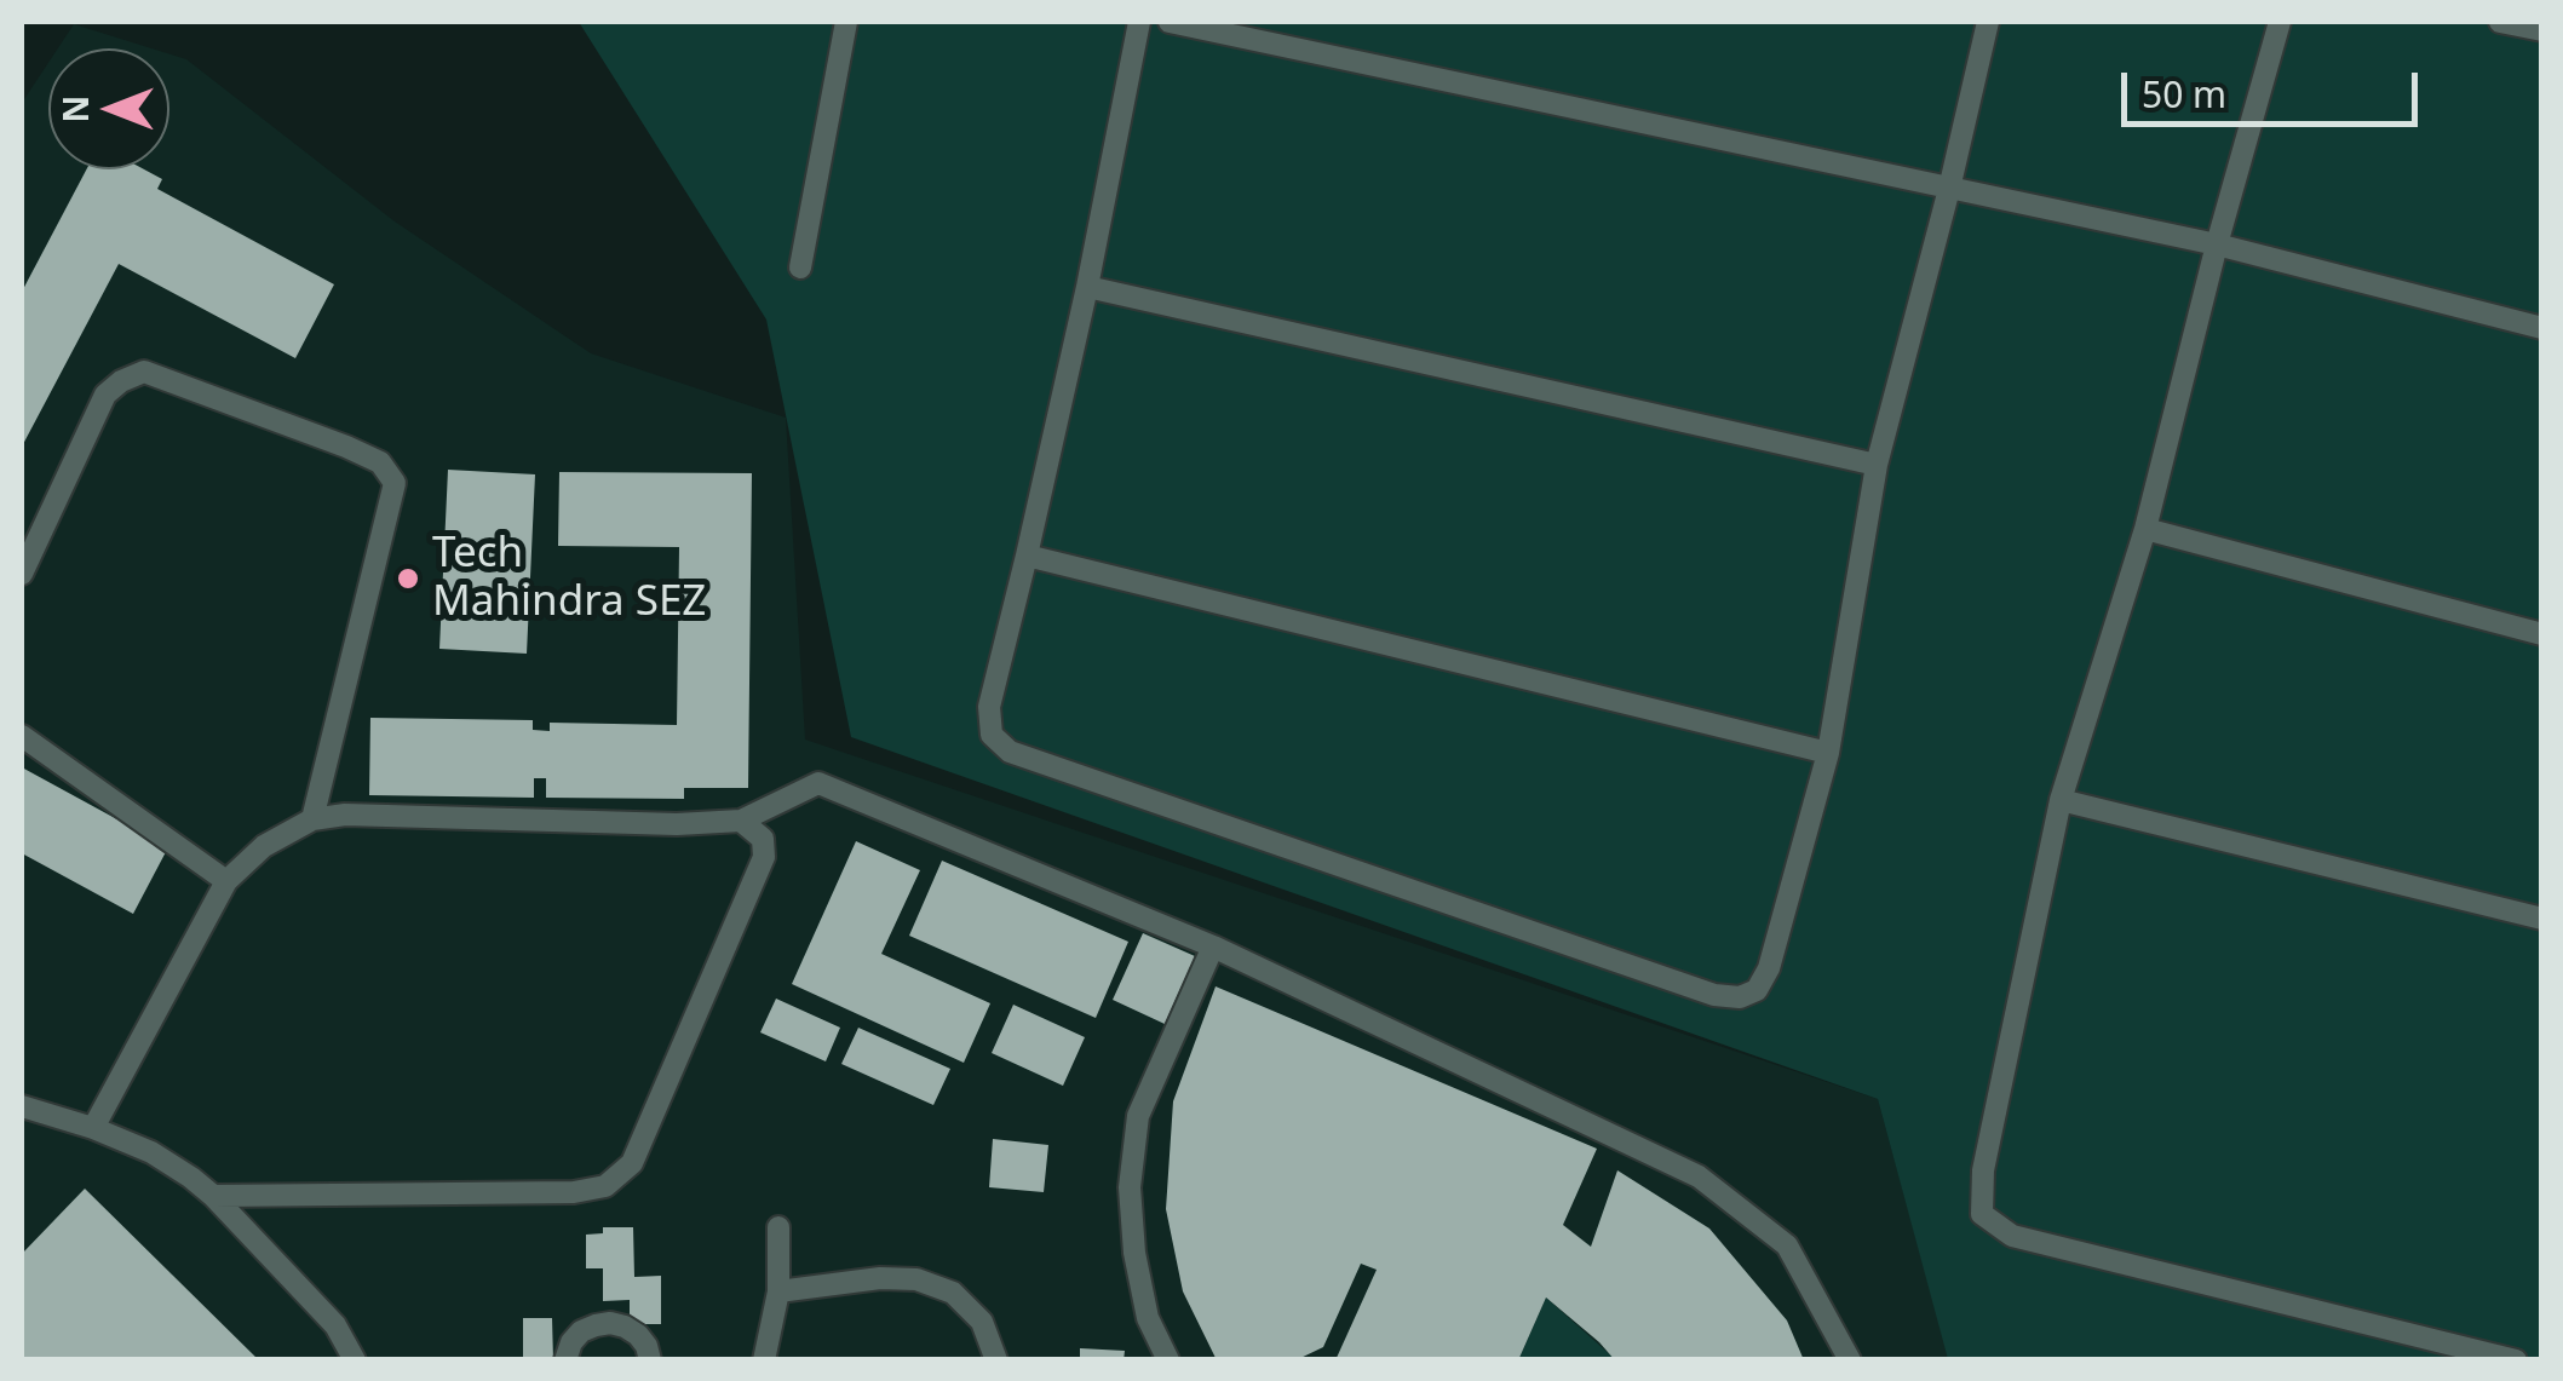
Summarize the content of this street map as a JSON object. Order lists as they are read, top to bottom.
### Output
{
  "places": ["Tech Mahindra SEZ"],
  "scale_bar": "50 m",
  "north": "left"
}
